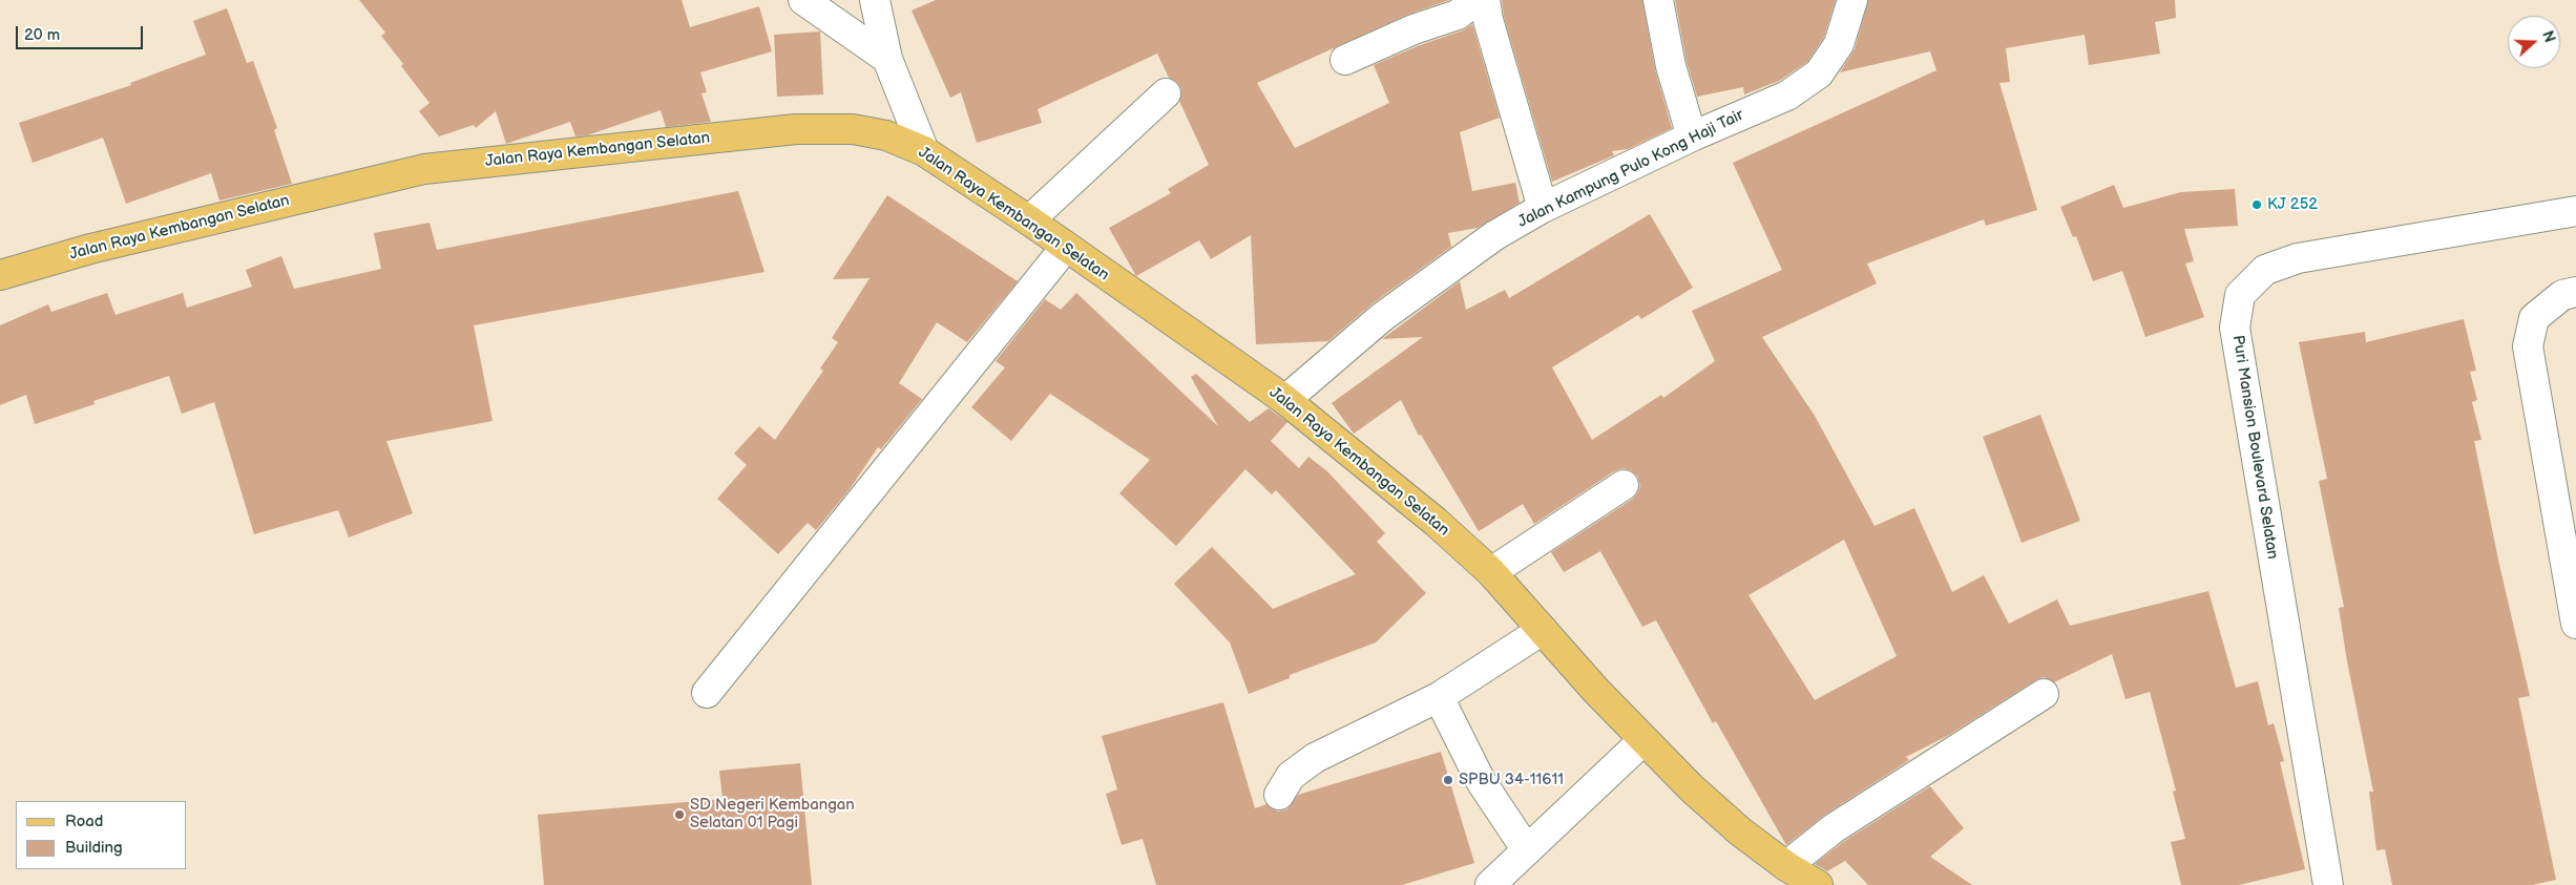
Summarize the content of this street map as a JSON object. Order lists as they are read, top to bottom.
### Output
{
  "streets": {
    "main road": ["Jalan Raya Kembangan Selatan"],
    "street": ["Jalan Kampung Pulo Kong Haji Tair", "Puri Mansion Boulevard Selatan"]
  },
  "crossings": [
    ["Jalan Raya Kembangan Selatan", "Jalan Kampung Pulo Kong Haji Tair"]
  ],
  "places": ["KJ 252", "SPBU 34-11611", "SD Negeri Kembangan Selatan 01 Pagi"],
  "legend": ["Road", "Building"],
  "scale_bar": "20 m",
  "north": "right"
}
